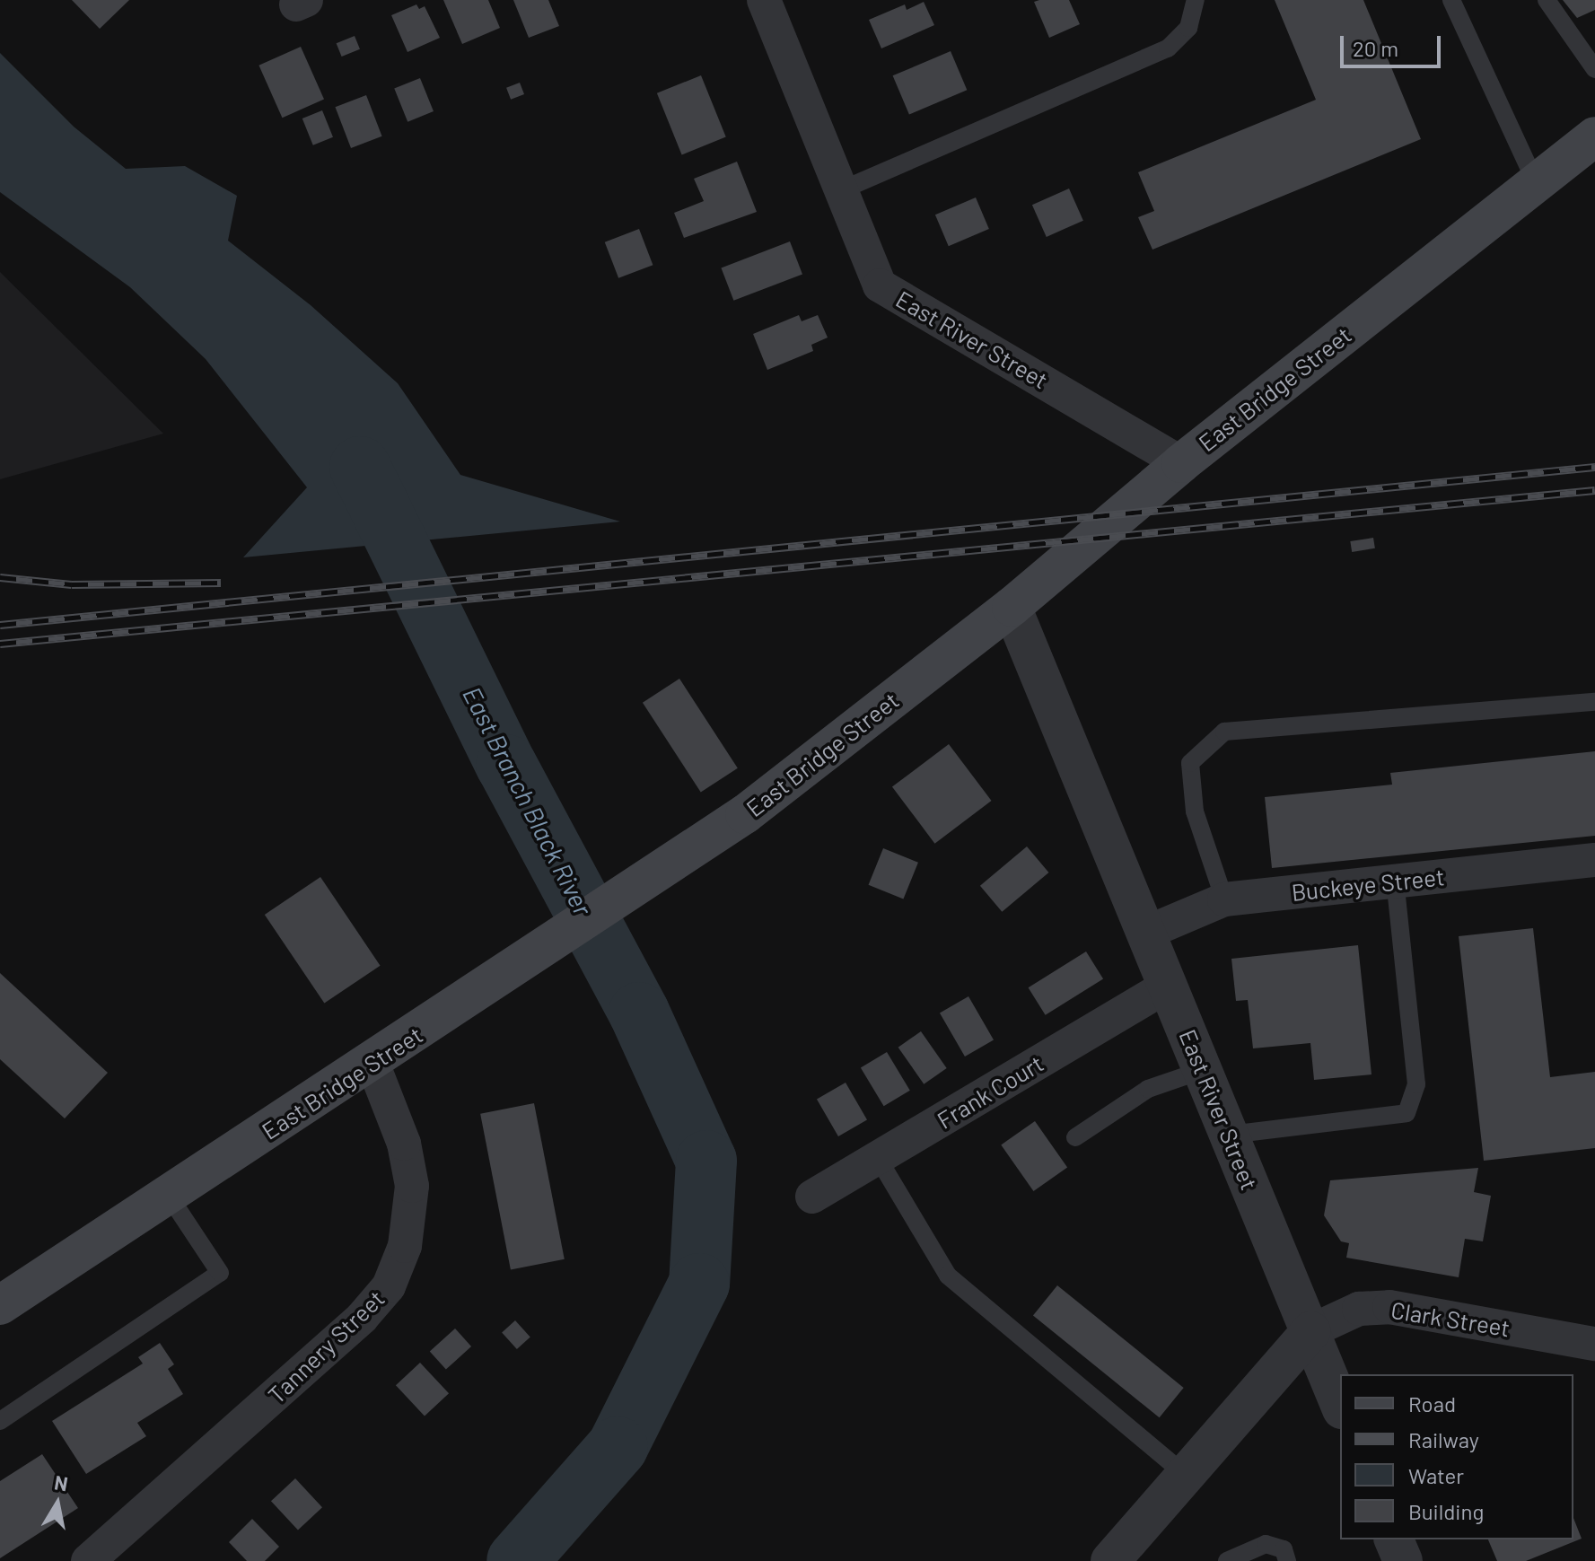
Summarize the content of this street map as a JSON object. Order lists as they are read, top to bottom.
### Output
{
  "streets": {
    "main road": ["East Bridge Street"],
    "street": [
      "East River Street",
      "Buckeye Street",
      "Frank Court",
      "Clark Street",
      "Tannery Street"
    ]
  },
  "crossings": [
    ["East River Street", "East Bridge Street"],
    ["East River Street", "Buckeye Street"],
    ["East River Street", "Frank Court"],
    ["East River Street", "Clark Street"],
    ["East Bridge Street", "Tannery Street"]
  ],
  "water": ["East Branch Black River"],
  "legend": [
    "Road",
    "Railway",
    "Water",
    "Building"
  ],
  "scale_bar": "20 m",
  "north": "top"
}
